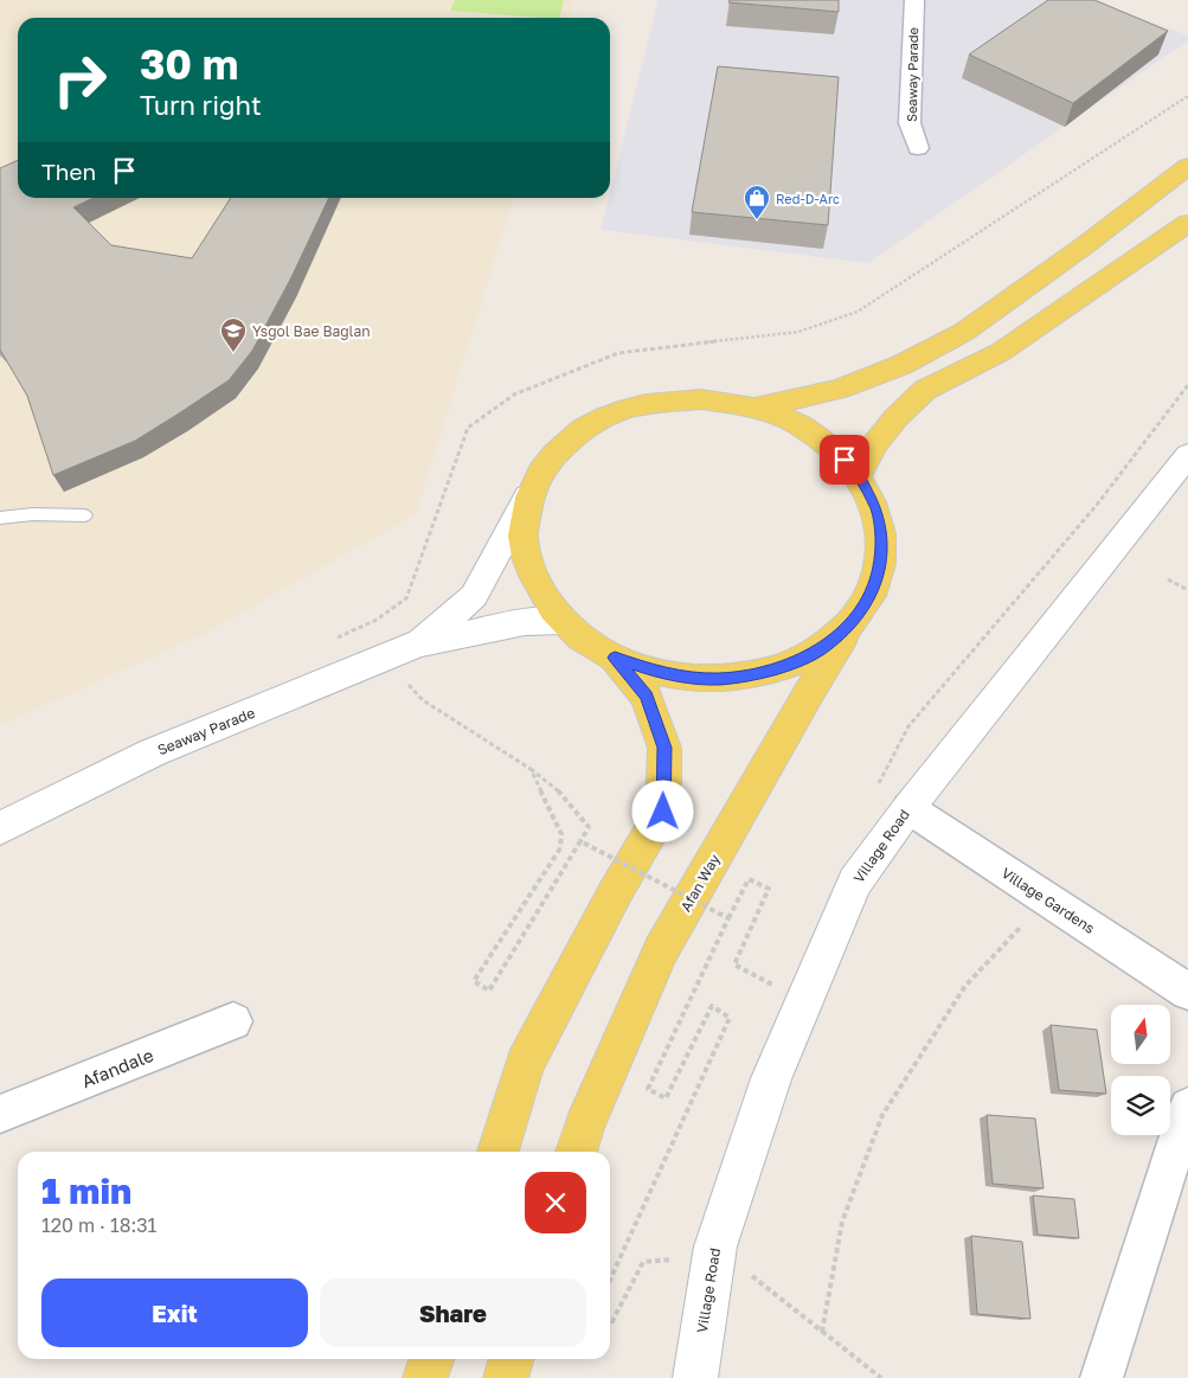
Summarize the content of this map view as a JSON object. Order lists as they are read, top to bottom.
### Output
{
  "streets": {
    "main road": ["Afan Way"],
    "street": [
      "Seaway Parade",
      "Village Road",
      "Village Gardens",
      "Afandale"
    ]
  },
  "crossings": [
    ["Village Road", "Village Gardens"]
  ],
  "places": {
    "shop": ["Red-D-Arc"],
    "school or university": ["Ysgol Bae Baglan"]
  },
  "north": "top",
  "page": {
    "turn": ["30 m", "Turn right"],
    "then": "Then",
    "heading": ["1 min", "120 m · 18:31"],
    "buttons": ["Exit", "Share"]
  }
}
